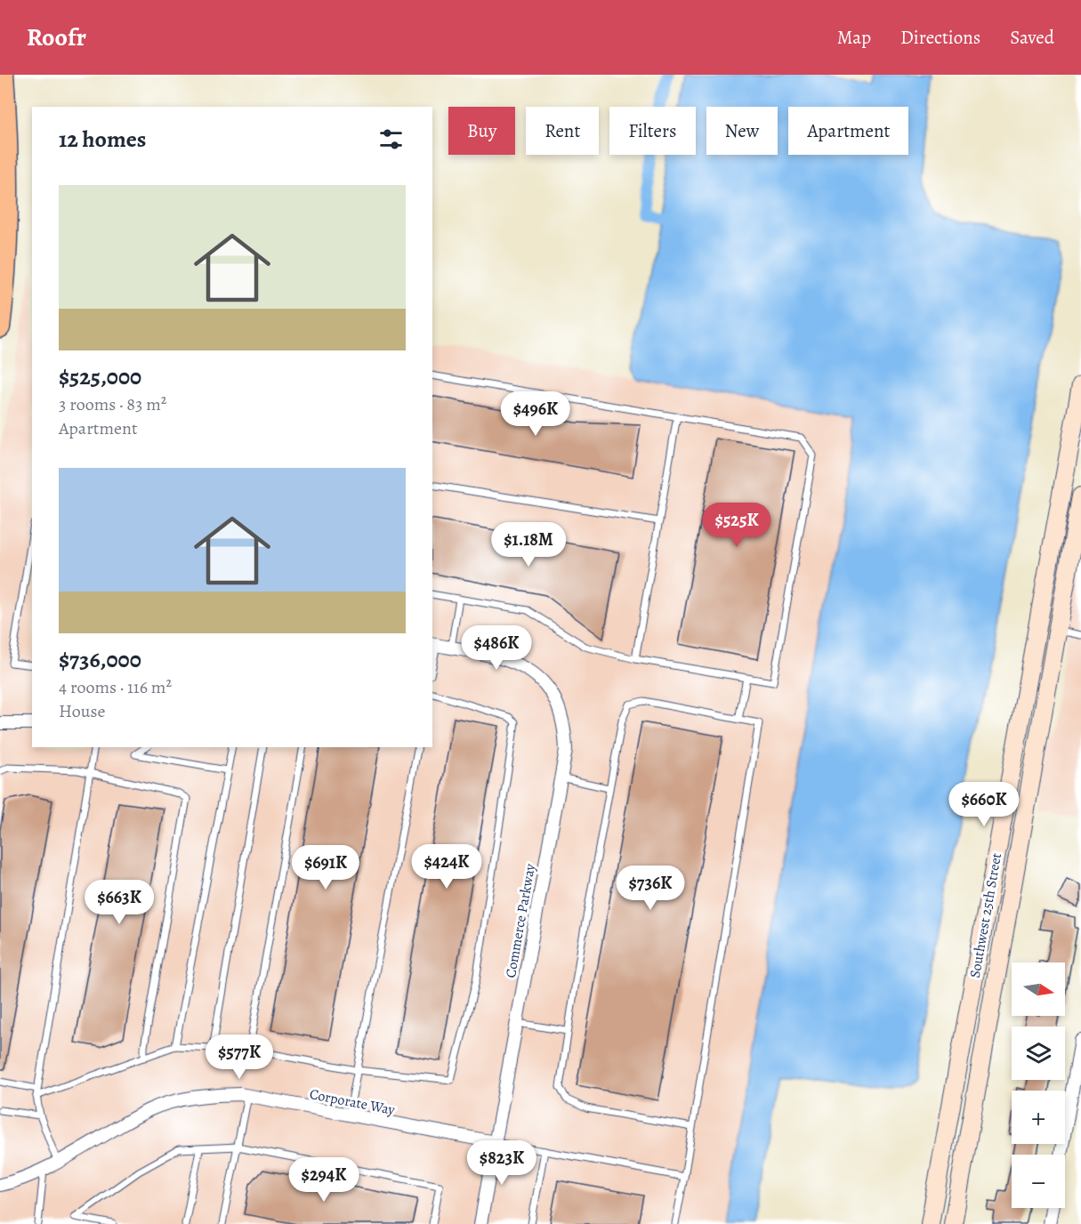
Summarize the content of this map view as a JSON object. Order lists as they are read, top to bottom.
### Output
{
  "streets": {
    "street": ["Southwest 25th Street", "Commerce Parkway", "Corporate Way"]
  },
  "crossings": [
    ["Commerce Parkway", "Corporate Way"]
  ],
  "north": "right",
  "page": {
    "header": "Roofr",
    "nav": ["Map", "Directions", "Saved"],
    "chip": [
      "Buy",
      "Rent",
      "Filters",
      "New",
      "Apartment"
    ],
    "heading": "12 homes",
    "list": [
      {
        "name": "$525,000",
        "note": "3 rooms · 83 m² · Apartment"
      },
      {
        "name": "$736,000",
        "note": "4 rooms · 116 m² · House"
      }
    ],
    "price": [
      "$496K",
      "$525K",
      "$1.18M",
      "$486K",
      "$660K",
      "$424K",
      "$691K",
      "$736K",
      "$663K",
      "$577K",
      "$823K",
      "$294K"
    ],
    "map_buttons": ["+", "−"]
  }
}
